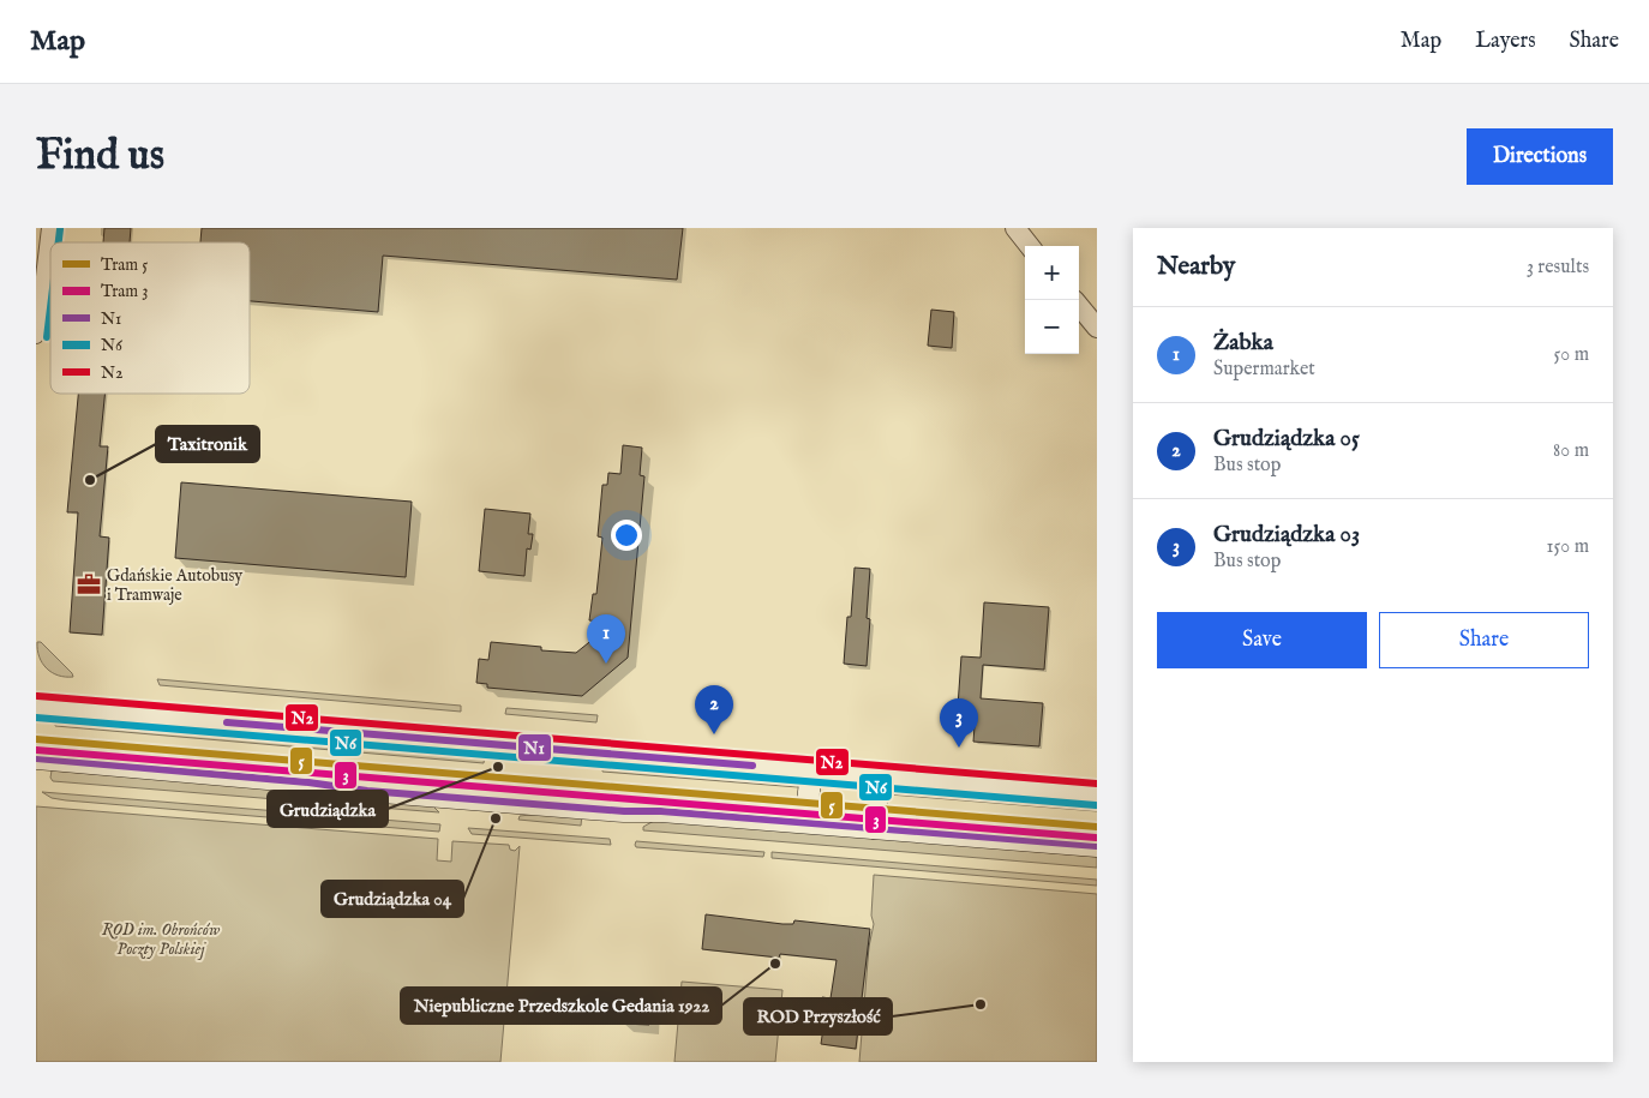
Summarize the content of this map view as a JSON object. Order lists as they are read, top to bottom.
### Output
{
  "parks": ["ROD im. Obrońców Poczty Polskiej"],
  "places": {
    "other": [
      "Taxitronik",
      "Grudziądzka",
      "Grudziądzka 04",
      "Niepubliczne Przedszkole Gedania 1922",
      "ROD Przyszłość"
    ],
    "office": ["Gdańskie Autobusy i Tramwaje"]
  },
  "lines": [
    "transit line N6",
    "transit line N2",
    "transit line N1",
    "tram line 5",
    "tram line 3"
  ],
  "legend": [
    "Tram 5",
    "Tram 3",
    "N1",
    "N6",
    "N2"
  ],
  "page": {
    "header": "Map",
    "nav": ["Map", "Layers", "Share"],
    "buttons": [
      "Directions",
      ["Save", "Share"]
    ],
    "title": "Find us",
    "heading": ["Nearby", "3 results"],
    "map_buttons": ["+", "−"],
    "list": [
      {
        "mark": "1",
        "name": "Żabka",
        "note": "Supermarket",
        "value": "50 m"
      },
      {
        "mark": "2",
        "name": "Grudziądzka 05",
        "note": "Bus stop",
        "value": "80 m"
      },
      {
        "mark": "3",
        "name": "Grudziądzka 03",
        "note": "Bus stop",
        "value": "150 m"
      }
    ],
    "pins": ["1", "2", "3"]
  }
}
